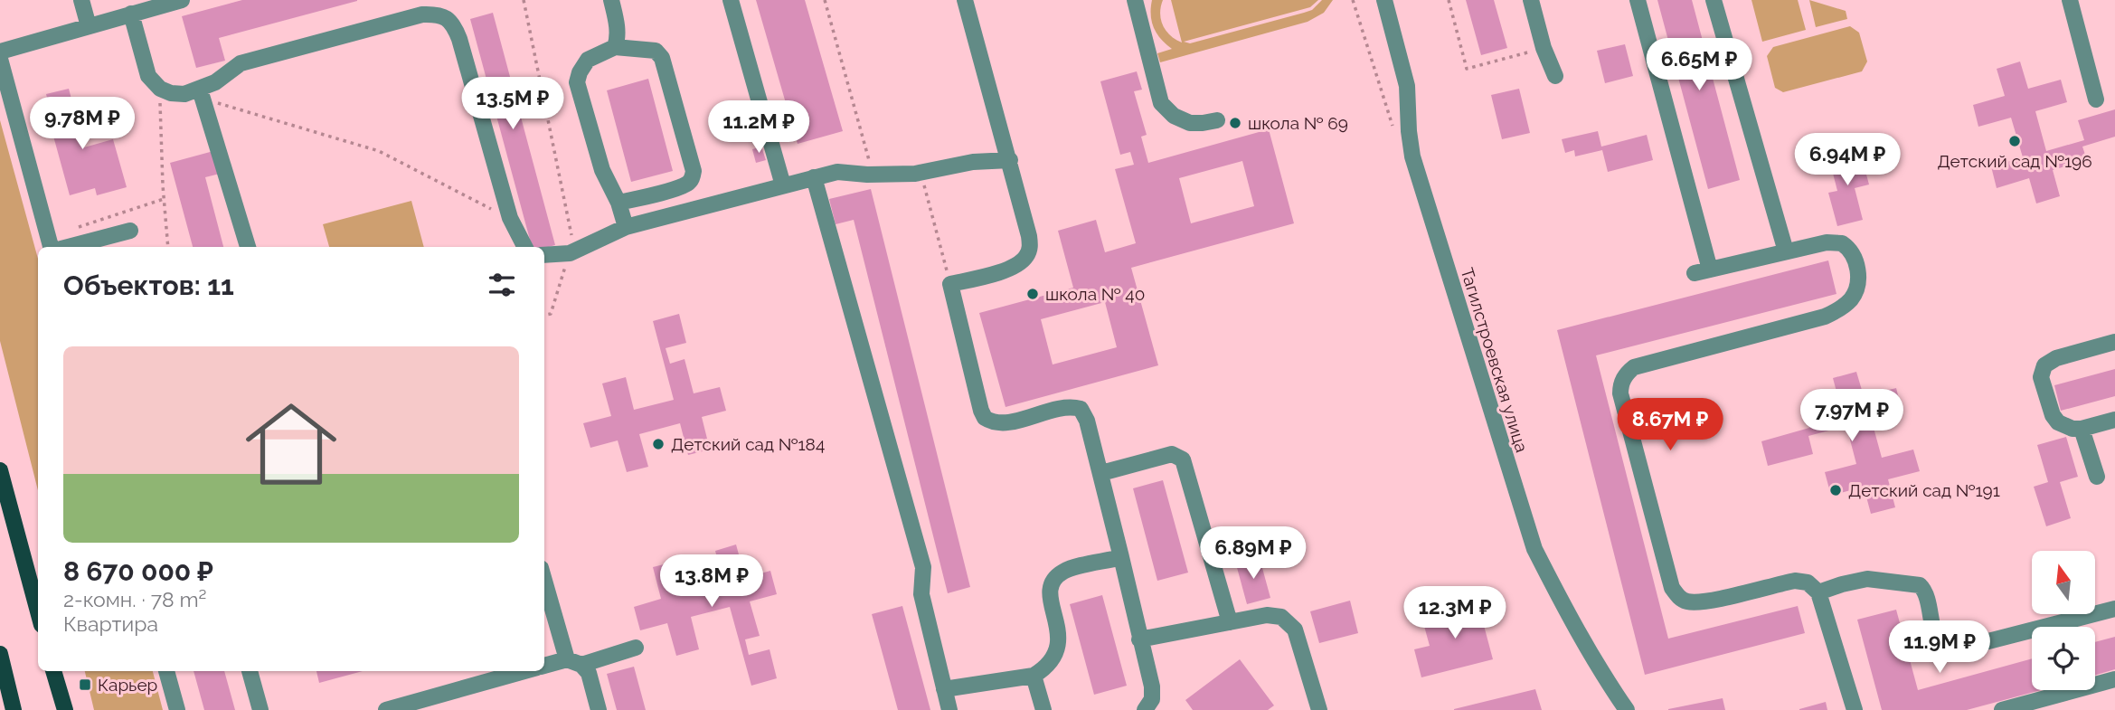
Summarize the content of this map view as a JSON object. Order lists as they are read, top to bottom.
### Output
{
  "streets": {
    "street": ["Тагилстроевская улица"]
  },
  "places": {
    "other": [
      "школа № 69",
      "Детский сад №196",
      "школа № 40",
      "Детский сад №184",
      "Детский сад №191"
    ],
    "transit": ["Карьер"]
  },
  "north": "top",
  "page": {
    "price": [
      "6.65M ₽",
      "13.5M ₽",
      "9.78M ₽",
      "11.2M ₽",
      "6.94M ₽",
      "7.97M ₽",
      "8.67M ₽",
      "6.89M ₽",
      "13.8M ₽",
      "12.3M ₽",
      "11.9M ₽"
    ],
    "heading": "Объектов: 11",
    "list": [
      {
        "name": "8 670 000 ₽",
        "note": "2-комн. · 78 m² · Квартира"
      }
    ]
  }
}
